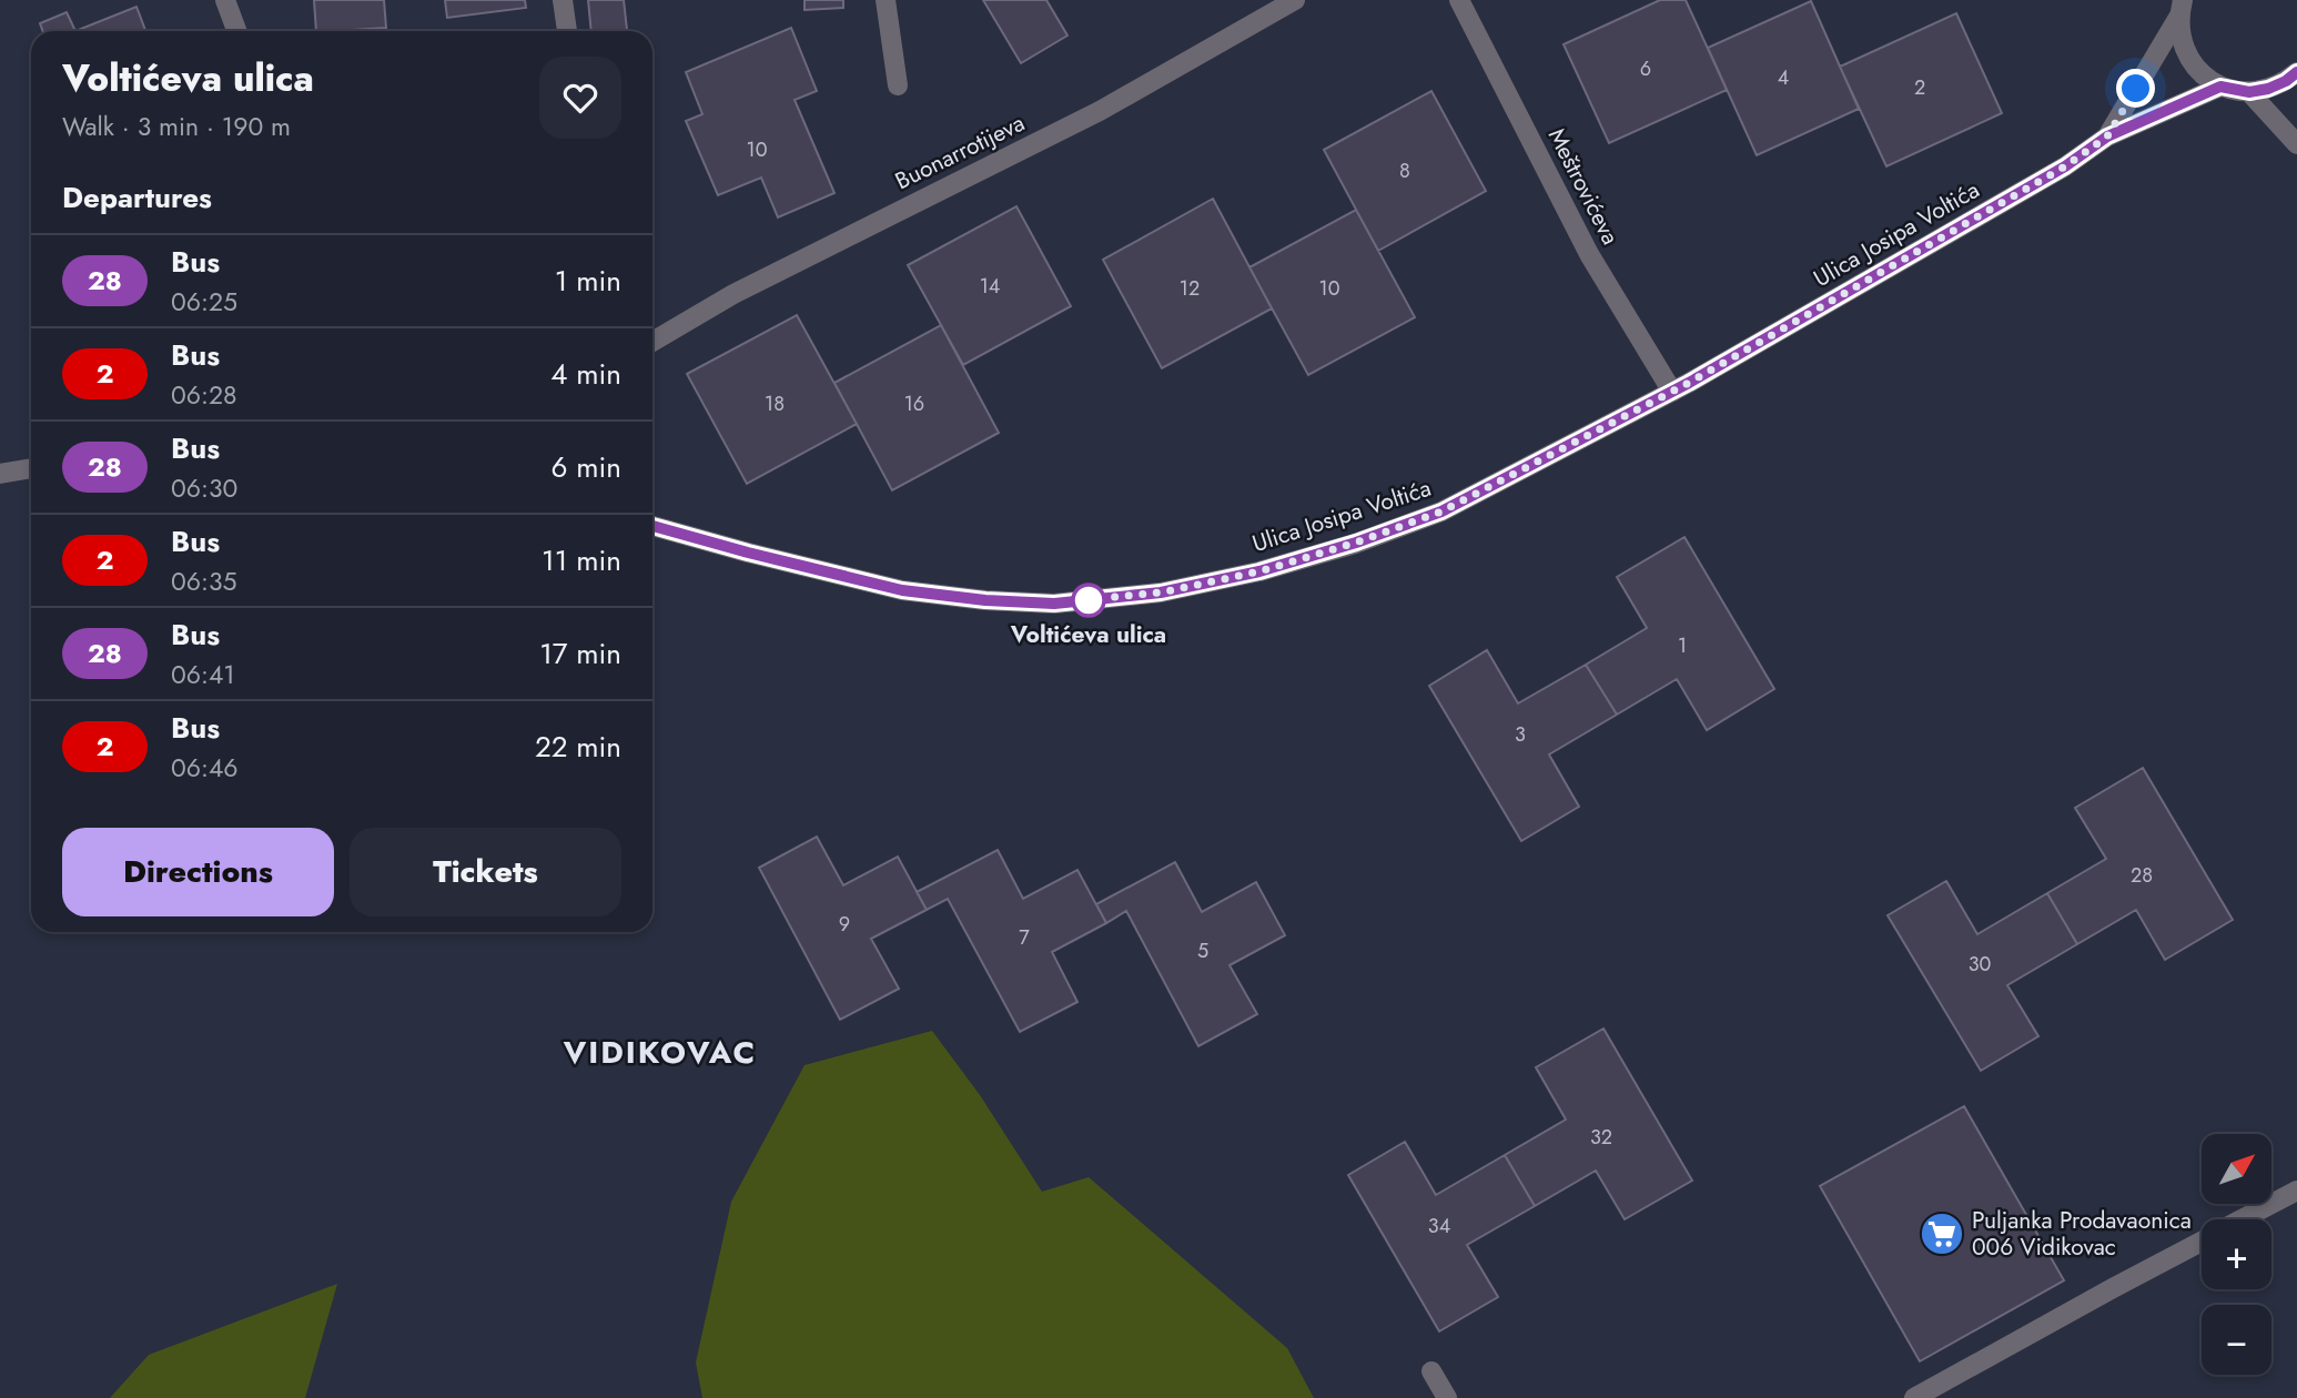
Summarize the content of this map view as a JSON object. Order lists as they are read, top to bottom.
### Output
{
  "streets": {
    "street": ["Buonarrotijeva", "Meštrovićeva", "Ulica Josipa Voltića"]
  },
  "crossings": [
    ["Meštrovićeva", "Ulica Josipa Voltića"]
  ],
  "districts": ["VIDIKOVAC"],
  "places": {
    "other": ["Voltićeva ulica"],
    "supermarket": ["Puljanka Prodavaonica 006 Vidikovac"]
  },
  "lines": ["bus line 28"],
  "house_numbers": [
    "6",
    "4",
    "2",
    "10",
    "8",
    "14",
    "12",
    "10",
    "18",
    "16",
    "1",
    "3",
    "28",
    "9",
    "7",
    "5",
    "30",
    "32",
    "34"
  ],
  "north": "top right",
  "page": {
    "heading": [
      ["Voltićeva ulica", "Walk · 3 min · 190 m"],
      "Departures"
    ],
    "list": [
      {
        "mark": "28",
        "name": "Bus",
        "note": "06:25",
        "value": "1 min"
      },
      {
        "mark": "2",
        "name": "Bus",
        "note": "06:28",
        "value": "4 min"
      },
      {
        "mark": "28",
        "name": "Bus",
        "note": "06:30",
        "value": "6 min"
      },
      {
        "mark": "2",
        "name": "Bus",
        "note": "06:35",
        "value": "11 min"
      },
      {
        "mark": "28",
        "name": "Bus",
        "note": "06:41",
        "value": "17 min"
      },
      {
        "mark": "2",
        "name": "Bus",
        "note": "06:46",
        "value": "22 min"
      }
    ],
    "buttons": ["Directions", "Tickets"],
    "map_buttons": ["+", "−"]
  }
}
